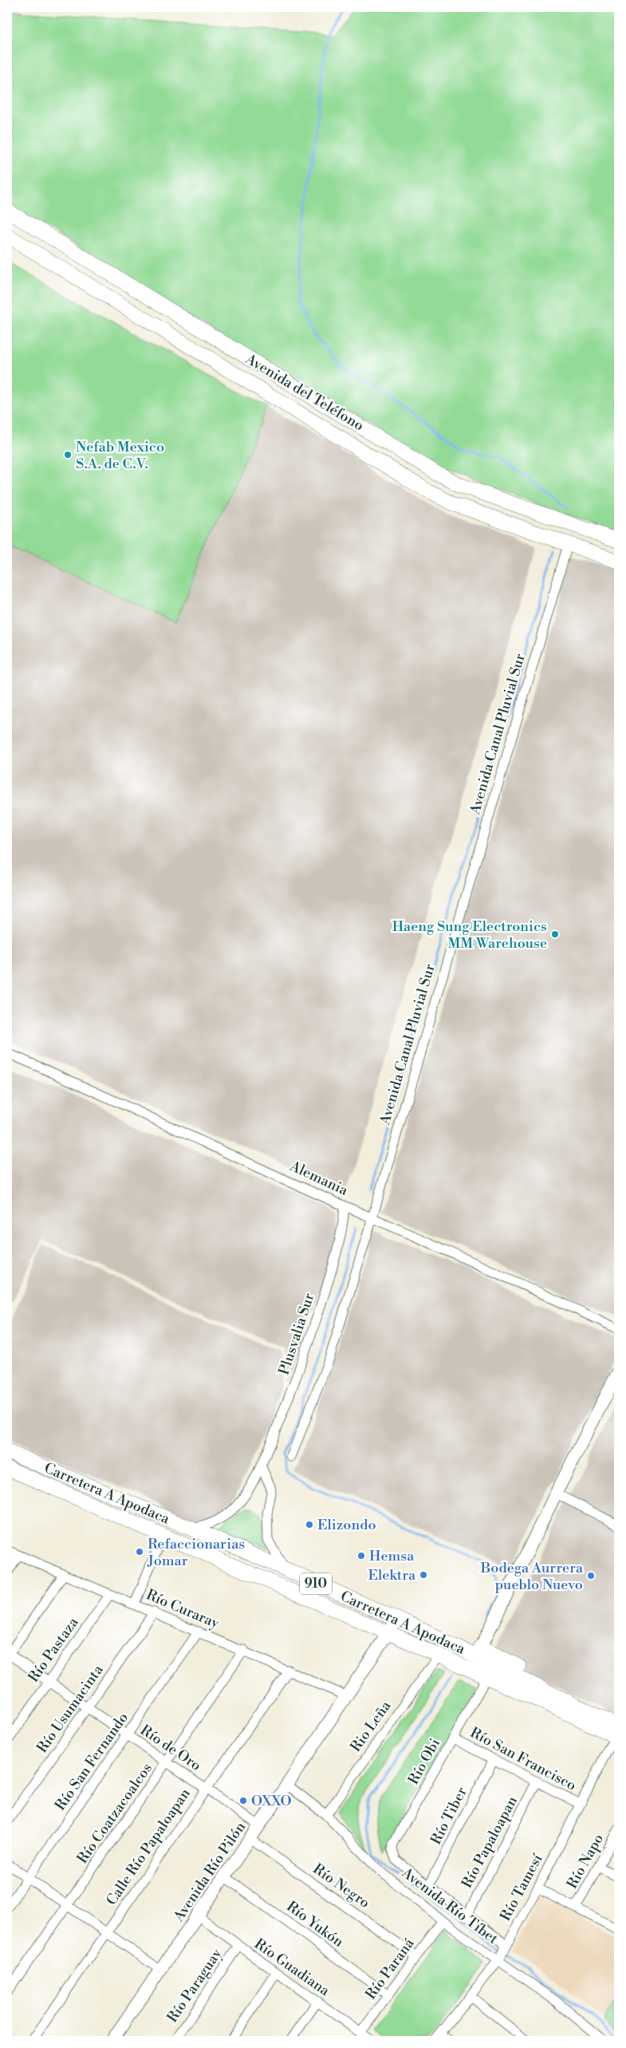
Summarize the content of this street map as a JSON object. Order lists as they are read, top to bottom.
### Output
{
  "streets": {
    "main road": [
      "Avenida del Teléfono",
      "Carretera A Apodaca",
      "910",
      "Avenida Río Pilón"
    ],
    "street": [
      "Avenida Canal Pluvial Sur",
      "Alemania",
      "Plusvalia Sur",
      "Río Curaray",
      "Río Pastaza",
      "Río Usumacinta",
      "Rio Leña",
      "Río de Oro",
      "Río San Francisco",
      "Río San Fernando",
      "Río Obi",
      "Río Coatzacoalcos",
      "Río Tiber",
      "Río Papaloapan",
      "Calle Río Papaloapan",
      "Río Napo",
      "Río Negro",
      "Río Tamesí",
      "Avenida Río Tíbet",
      "Río Yukón",
      "Río Guadiana",
      "Río Paraná",
      "Río Paraguay"
    ]
  },
  "crossings": [
    ["Avenida del Teléfono", "Avenida Canal Pluvial Sur"],
    ["Avenida Canal Pluvial Sur", "Alemania"],
    ["Alemania", "Plusvalia Sur"],
    ["Plusvalia Sur", "Carretera A Apodaca"],
    ["Carretera A Apodaca", "Rio Leña"],
    ["Carretera A Apodaca", "Río Obi"],
    ["Carretera A Apodaca", "Avenida Río Pilón"],
    ["Carretera A Apodaca", "Río Tamesí"],
    ["Río Curaray", "Río Pastaza"],
    ["Río Curaray", "Río Usumacinta"],
    ["Río Curaray", "Río San Fernando"],
    ["Río Curaray", "Río Coatzacoalcos"],
    ["Río Curaray", "Calle Río Papaloapan"],
    ["Río Curaray", "Avenida Río Pilón"],
    ["Río Pastaza", "Río de Oro"],
    ["Río Usumacinta", "Río de Oro"],
    ["Rio Leña", "Avenida Río Tíbet"],
    ["Río de Oro", "Río San Fernando"],
    ["Río de Oro", "Río Coatzacoalcos"],
    ["Río de Oro", "Calle Río Papaloapan"],
    ["Río de Oro", "Avenida Río Pilón"],
    ["Río San Francisco", "Río Obi"],
    ["Río San Francisco", "Río Tiber"],
    ["Río San Francisco", "Río Papaloapan"],
    ["Río San Francisco", "Río Tamesí"],
    ["Río Obi", "Río Tiber"],
    ["Avenida Río Pilón", "Río Negro"],
    ["Avenida Río Pilón", "Avenida Río Tíbet"],
    ["Avenida Río Pilón", "Río Yukón"],
    ["Avenida Río Pilón", "Río Guadiana"],
    ["Río Negro", "Río Paraná"],
    ["Río Tamesí", "Avenida Río Tíbet"],
    ["Avenida Río Tíbet", "Río Paraná"],
    ["Río Yukón", "Río Paraná"],
    ["Río Guadiana", "Río Paraná"],
    ["Río Guadiana", "Río Paraguay"]
  ],
  "places": [
    "Nefab Mexico S.A. de C.V.",
    "Haeng Sung Electronics MM Warehouse",
    "Elizondo",
    "Refaccionarias Jomar",
    "Hemsa",
    "Elektra",
    "Bodega Aurrera pueblo Nuevo",
    "OXXO"
  ]
}
